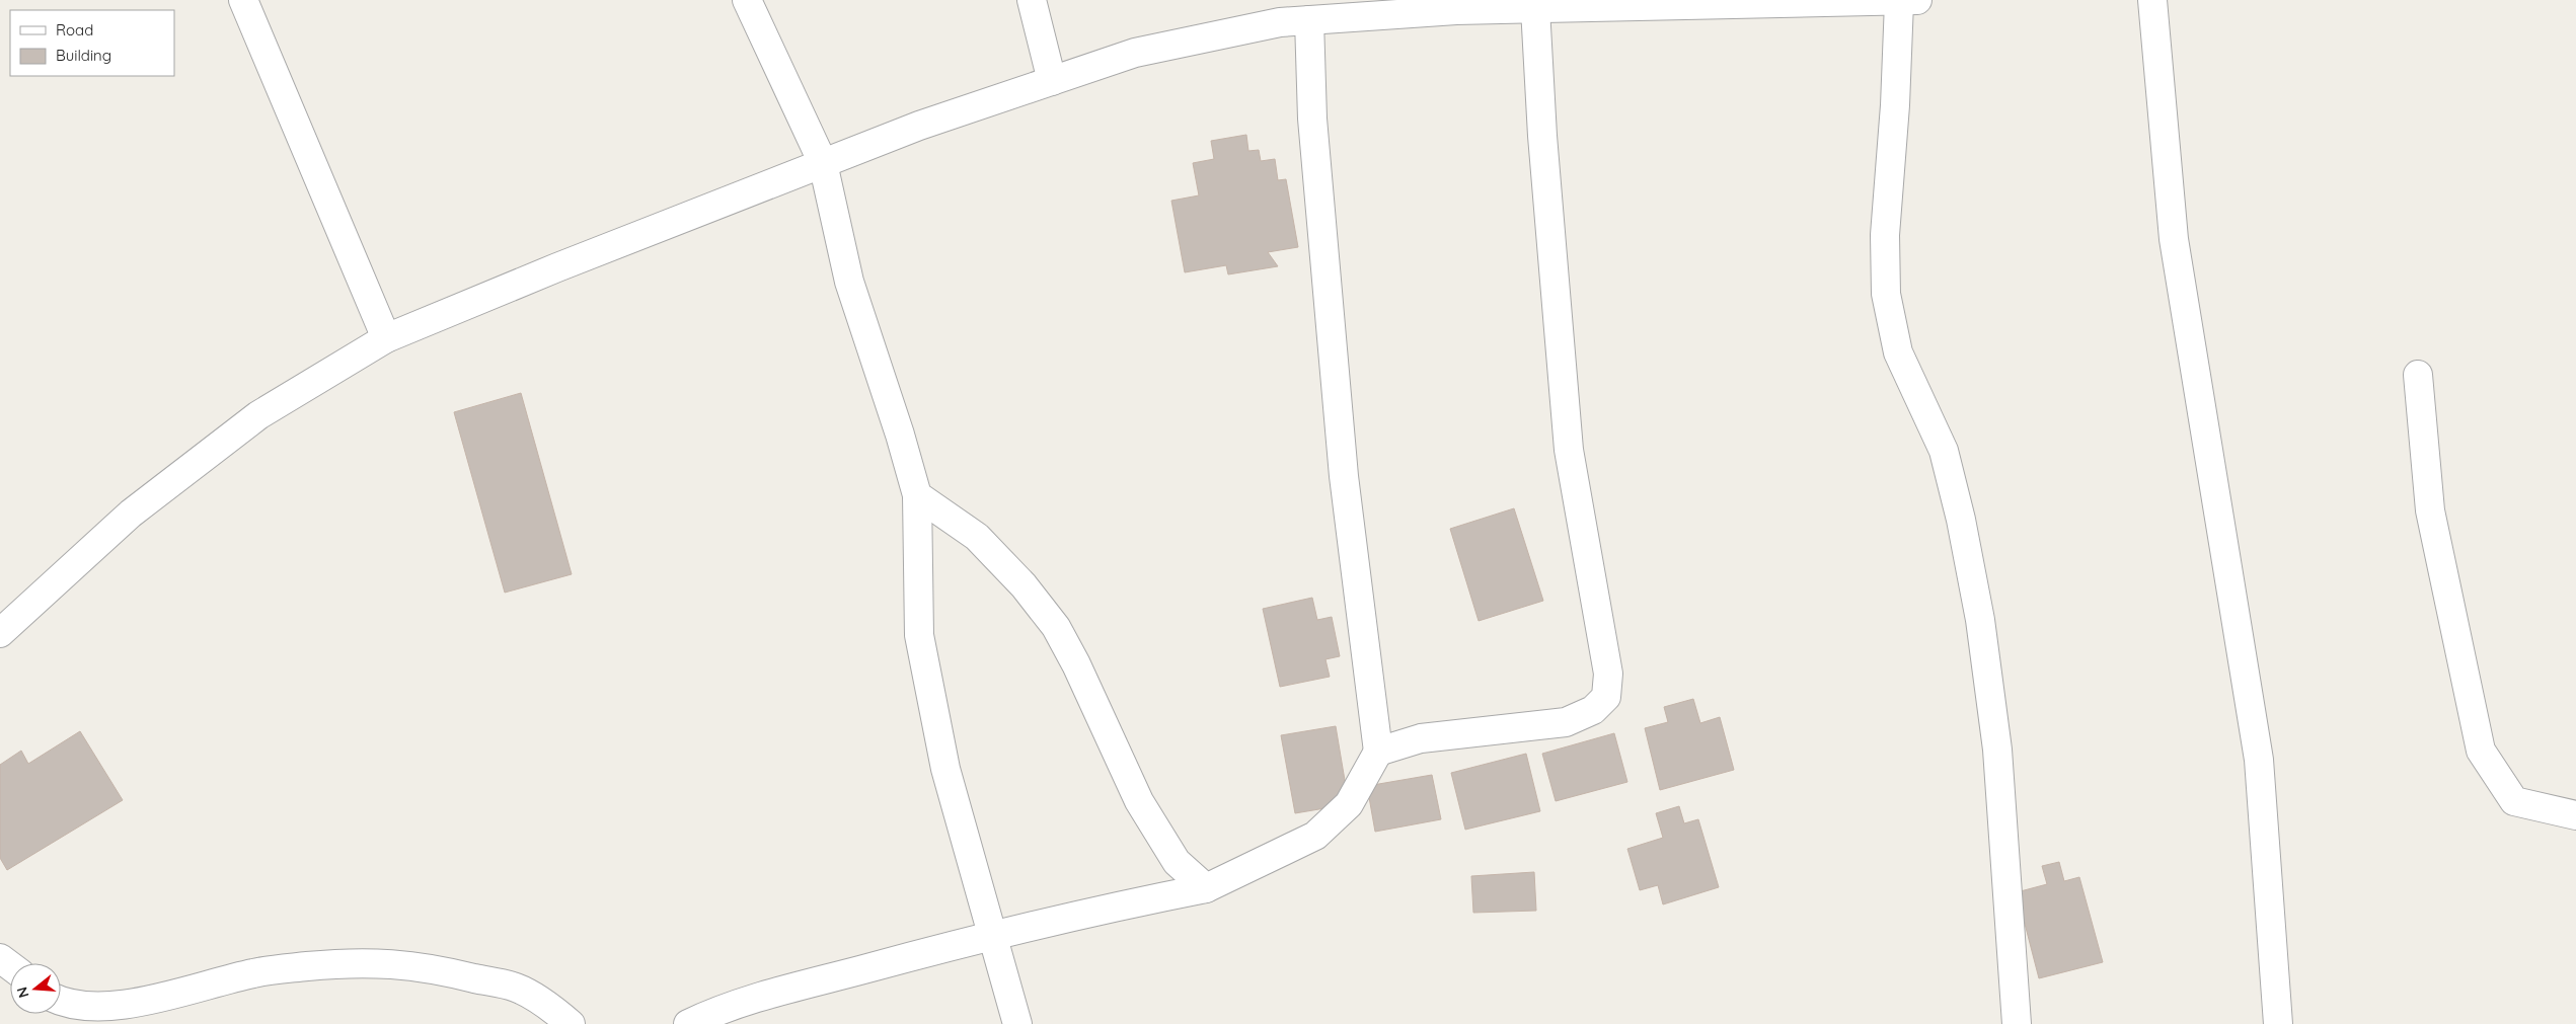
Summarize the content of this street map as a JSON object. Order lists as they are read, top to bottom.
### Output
{
  "legend": ["Road", "Building"],
  "north": "left"
}
